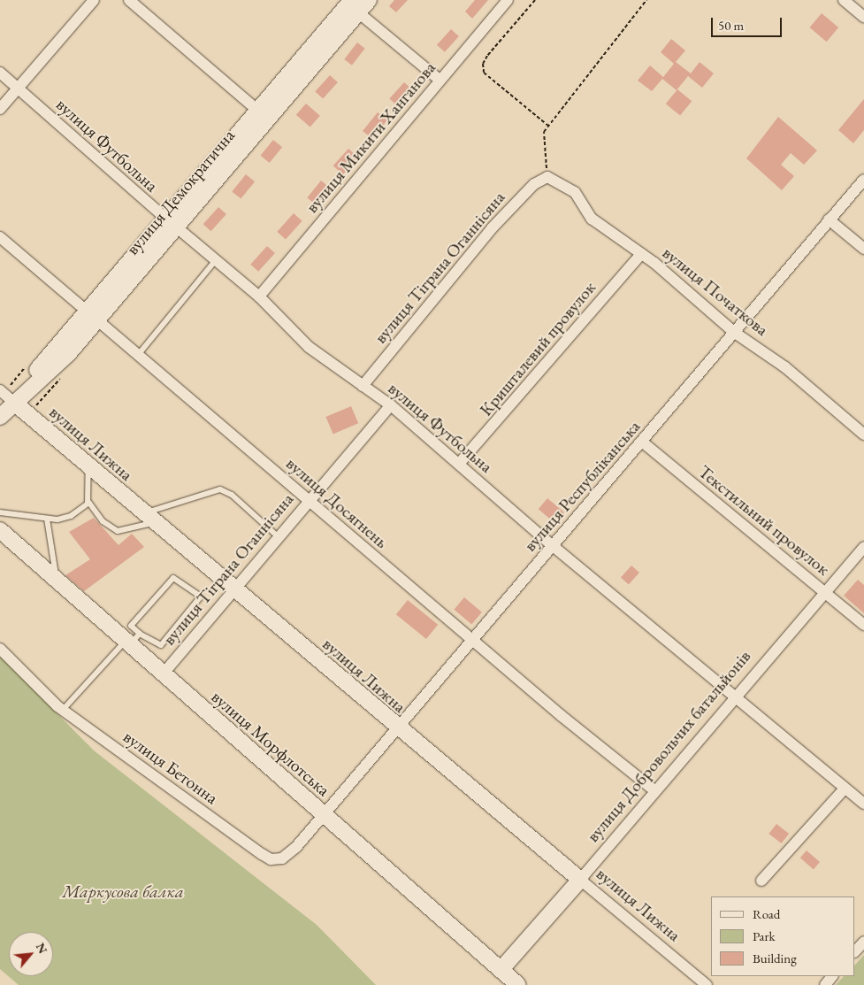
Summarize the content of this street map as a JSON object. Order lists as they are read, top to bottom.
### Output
{
  "streets": {
    "street": [
      "вулиця Микити Ханганова",
      "вулиця Футбольна",
      "вулиця Демократична",
      "вулиця Тіграна Оганнісяна",
      "вулиця Початкова",
      "Кришталевий провулок",
      "вулиця Лижна",
      "вулиця Республіканська",
      "вулиця Досягнень",
      "Текстильний провулок",
      "вулиця Морфлотська",
      "вулиця Добровольчих батальйонів",
      "вулиця Бетонна"
    ]
  },
  "crossings": [
    ["вулиця Микити Ханганова", "вулиця Футбольна"],
    ["вулиця Футбольна", "вулиця Демократична"],
    ["вулиця Футбольна", "вулиця Тіграна Оганнісяна"],
    ["вулиця Футбольна", "Кришталевий провулок"],
    ["вулиця Футбольна", "вулиця Республіканська"],
    ["вулиця Футбольна", "вулиця Добровольчих батальйонів"],
    ["вулиця Демократична", "вулиця Лижна"],
    ["вулиця Демократична", "вулиця Досягнень"],
    ["вулиця Тіграна Оганнісяна", "вулиця Початкова"],
    ["вулиця Тіграна Оганнісяна", "вулиця Лижна"],
    ["вулиця Тіграна Оганнісяна", "вулиця Досягнень"],
    ["вулиця Тіграна Оганнісяна", "вулиця Морфлотська"],
    ["вулиця Початкова", "Кришталевий провулок"],
    ["вулиця Початкова", "вулиця Республіканська"],
    ["вулиця Лижна", "вулиця Республіканська"],
    ["вулиця Лижна", "вулиця Добровольчих батальйонів"],
    ["вулиця Республіканська", "вулиця Досягнень"],
    ["вулиця Республіканська", "Текстильний провулок"],
    ["вулиця Республіканська", "вулиця Морфлотська"],
    ["вулиця Республіканська", "вулиця Бетонна"],
    ["вулиця Досягнень", "вулиця Добровольчих батальйонів"],
    ["Текстильний провулок", "вулиця Добровольчих батальйонів"],
    ["вулиця Морфлотська", "вулиця Добровольчих батальйонів"],
    ["вулиця Морфлотська", "вулиця Бетонна"]
  ],
  "parks": ["Маркусова балка"],
  "legend": ["Road", "Park", "Building"],
  "scale_bar": "50 m",
  "north": "top right"
}
